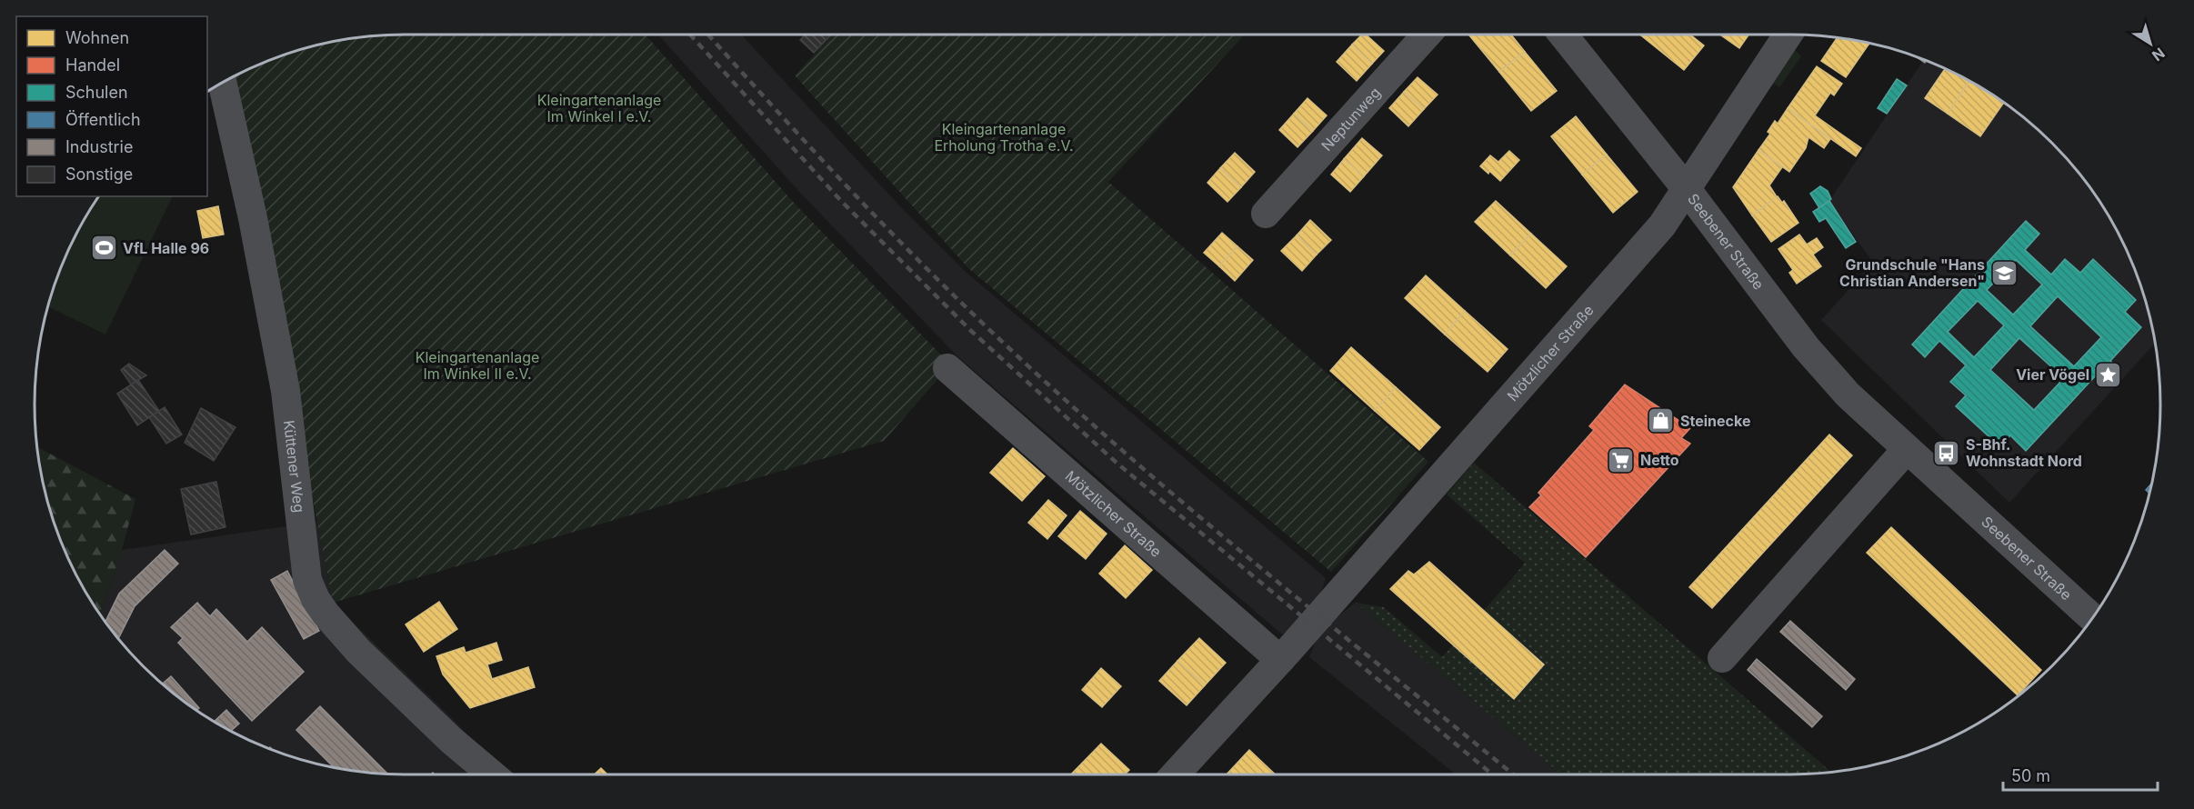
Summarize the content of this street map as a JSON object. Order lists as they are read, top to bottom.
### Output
{
  "streets": {
    "street": [
      "Neptunweg",
      "Seebener Straße",
      "Mötzlicher Straße",
      "Küttener Weg"
    ]
  },
  "crossings": [
    ["Seebener Straße", "Mötzlicher Straße"]
  ],
  "parks": ["Kleingartenanlage Im Winkel I e.V.", "Kleingartenanlage Erholung Trotha e.V.", "Kleingartenanlage Im Winkel II e.V."],
  "places": {
    "sports": ["VfL Halle 96"],
    "school or university": ["Grundschule \"Hans Christian Andersen\""],
    "place": ["Vier Vögel"],
    "shop": ["Steinecke"],
    "bus stop": ["S-Bhf. Wohnstadt Nord"],
    "supermarket": ["Netto"]
  },
  "legend": [
    "Wohnen",
    "Handel",
    "Schulen",
    "Öffentlich",
    "Industrie",
    "Sonstige"
  ],
  "scale_bar": "50 m",
  "north": "bottom right"
}
